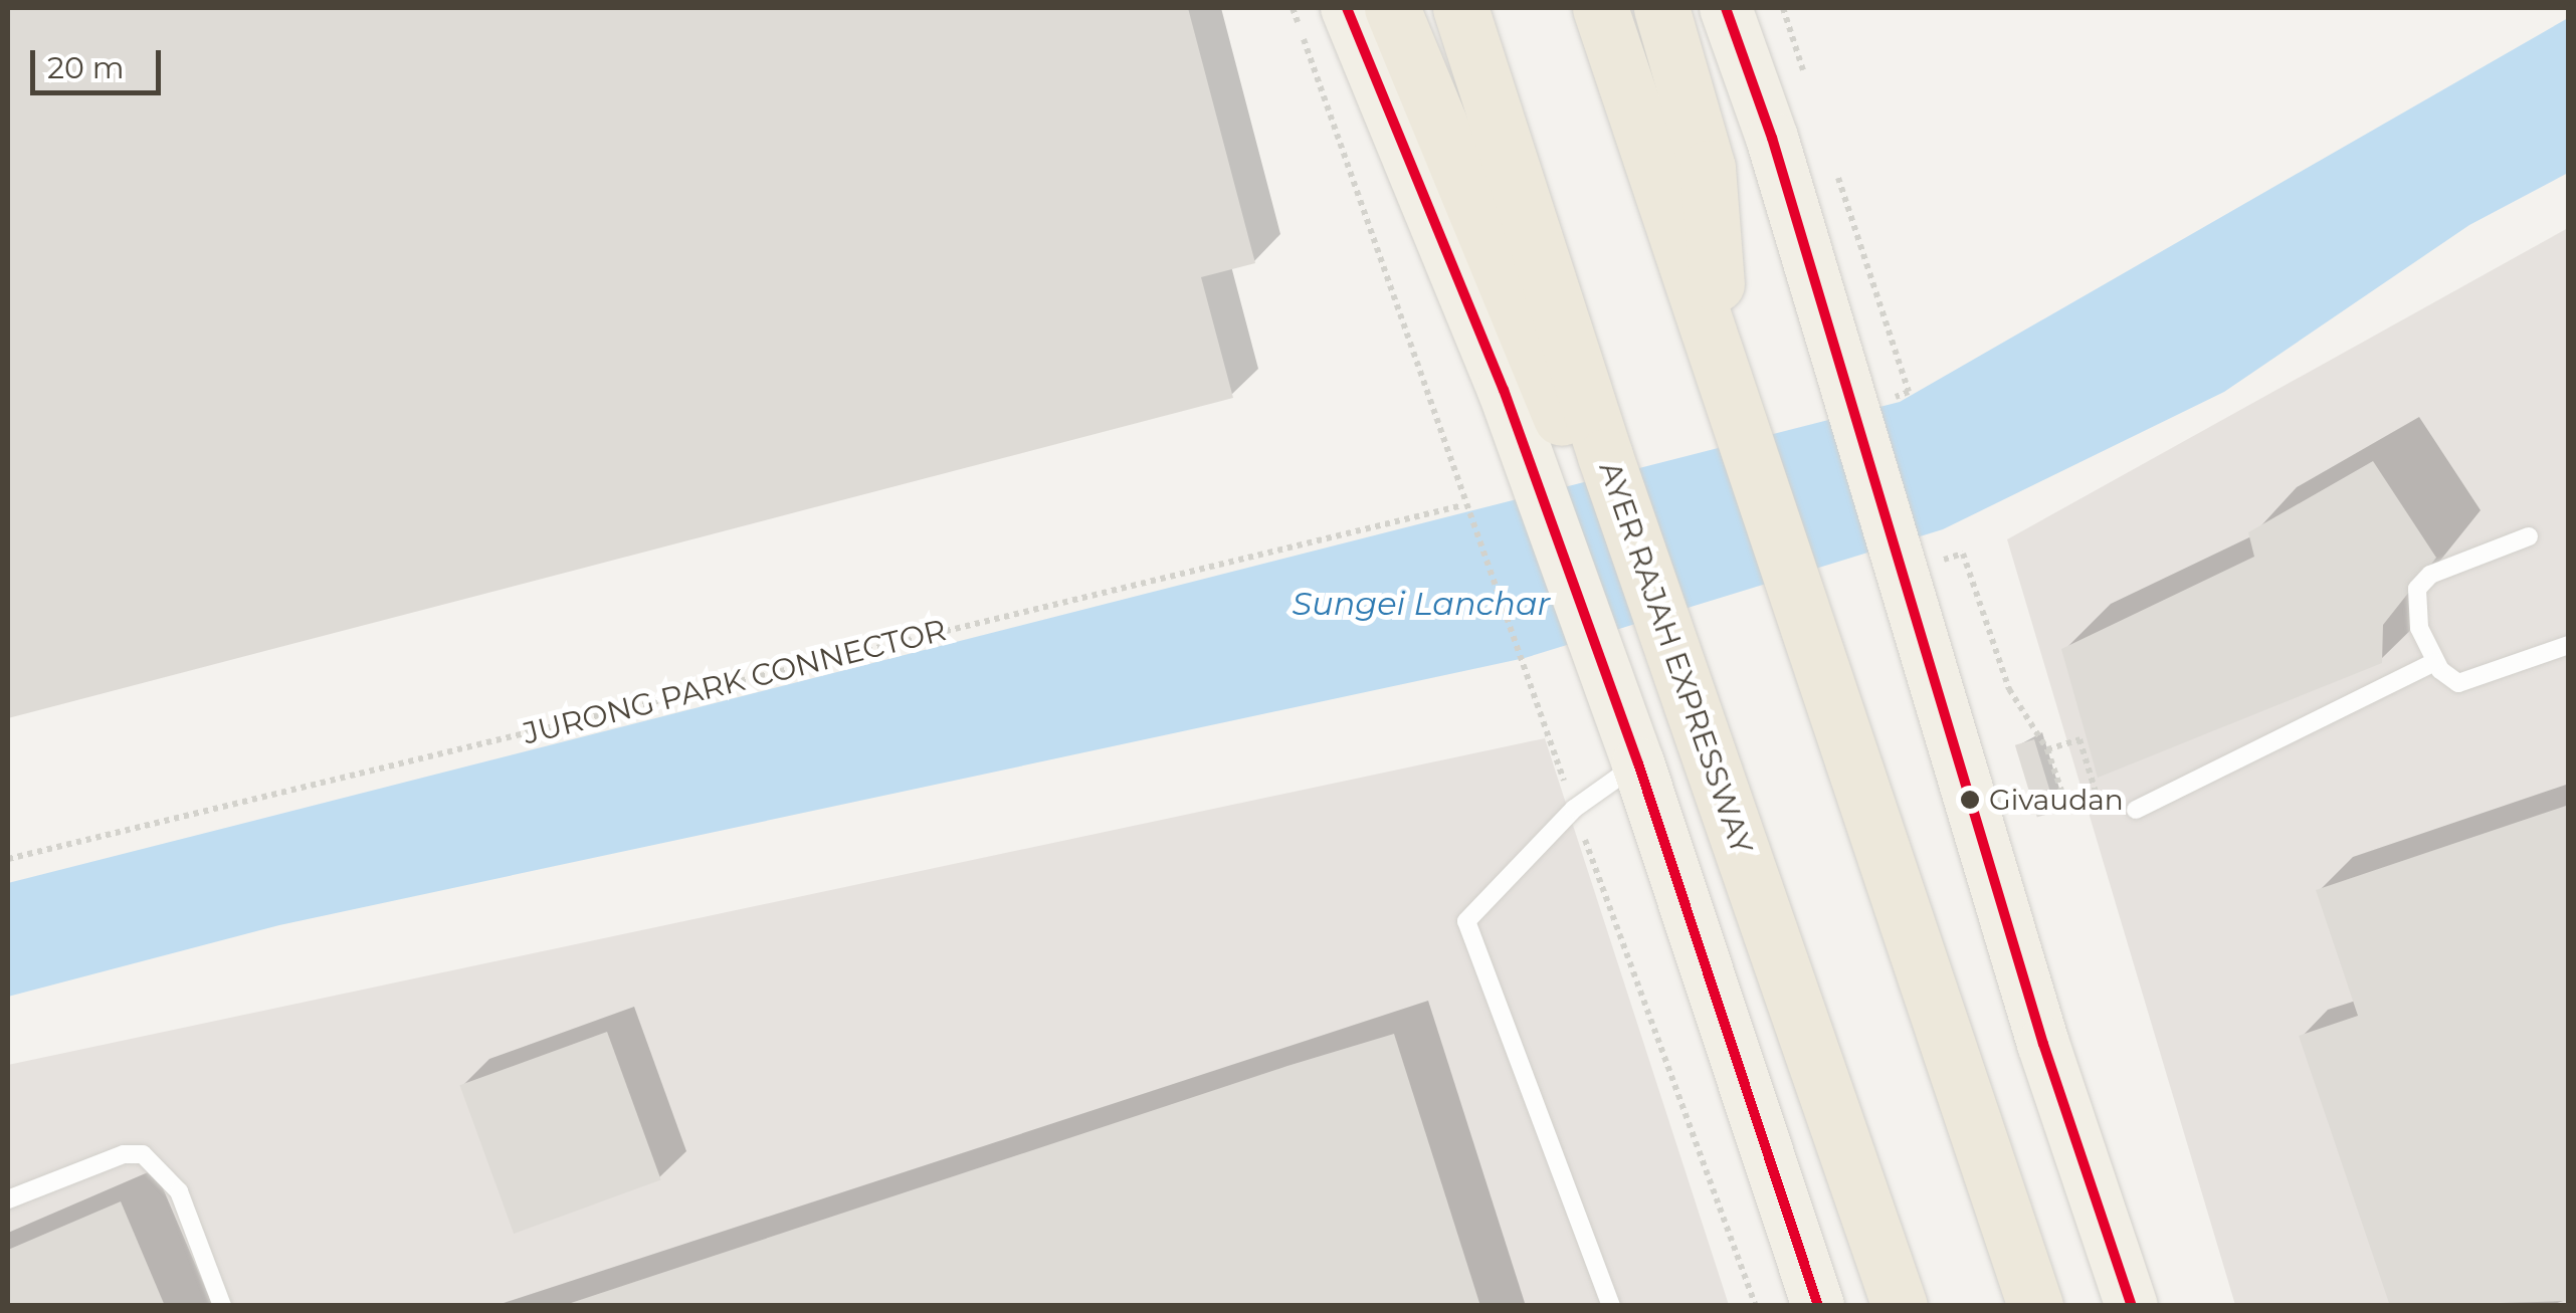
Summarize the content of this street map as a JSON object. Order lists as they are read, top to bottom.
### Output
{
  "streets": {
    "highway": ["AYER RAJAH EXPRESSWAY"],
    "path": ["JURONG PARK CONNECTOR"]
  },
  "water": ["Sungei Lanchar"],
  "places": ["Givaudan"],
  "scale_bar": "20 m"
}
